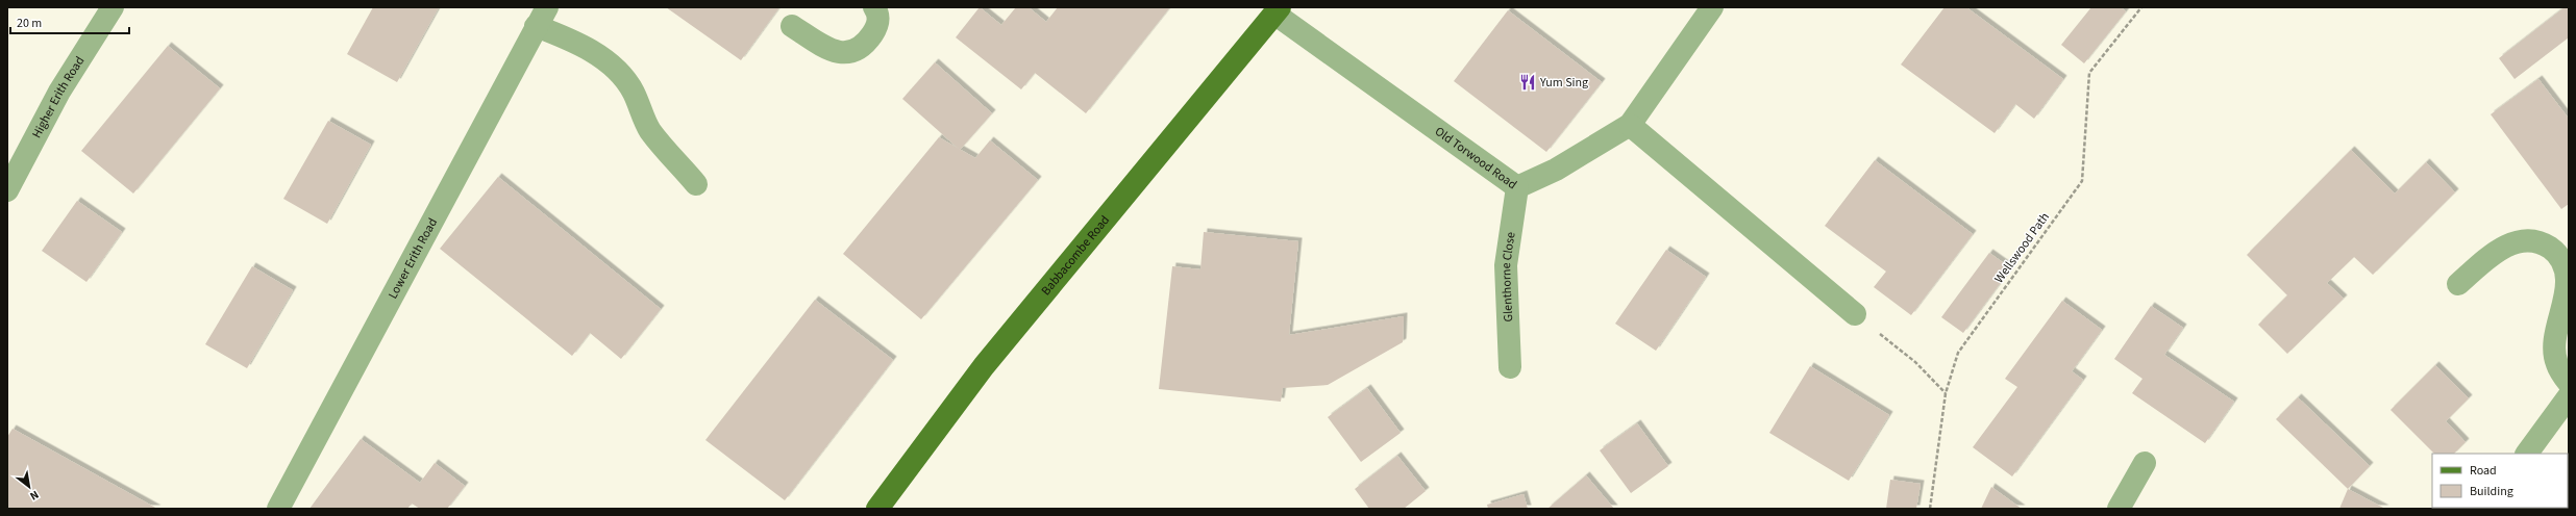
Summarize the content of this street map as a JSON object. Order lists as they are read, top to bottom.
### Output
{
  "streets": {
    "main road": ["Babbacombe Road"],
    "street": [
      "Higher Erith Road",
      "Old Torwood Road",
      "Lower Erith Road",
      "Glenthorne Close"
    ],
    "path": ["Wellswood Path"]
  },
  "crossings": [
    ["Old Torwood Road", "Babbacombe Road"],
    ["Old Torwood Road", "Glenthorne Close"]
  ],
  "places": {
    "restaurant": ["Yum Sing"]
  },
  "legend": ["Road", "Building"],
  "scale_bar": "20 m",
  "north": "bottom right"
}
